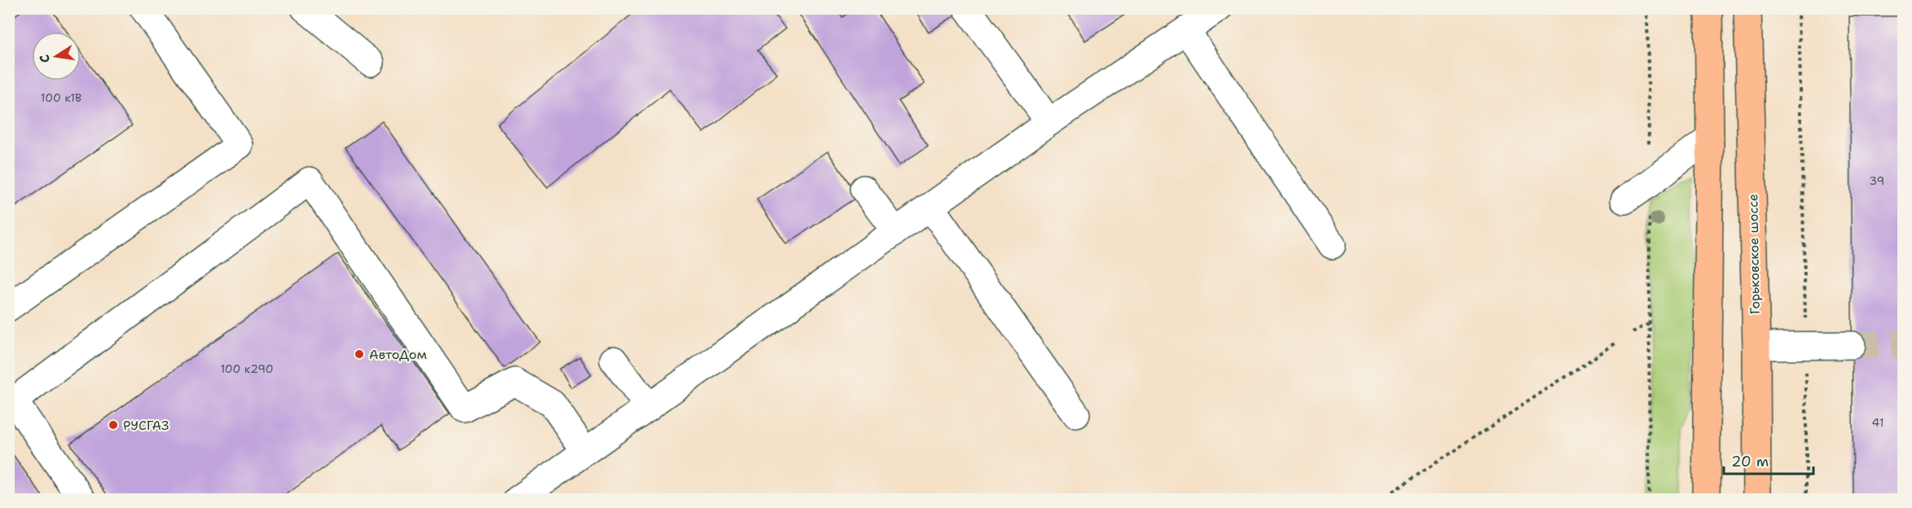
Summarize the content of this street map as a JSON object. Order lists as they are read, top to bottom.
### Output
{
  "streets": {
    "main road": ["Горьковское шоссе"]
  },
  "places": ["АвтоДом", "РУСГАЗ"],
  "house_numbers": [
    "100 к1В",
    "39",
    "100 к290",
    "41"
  ],
  "scale_bar": "20 m",
  "north": "left"
}
